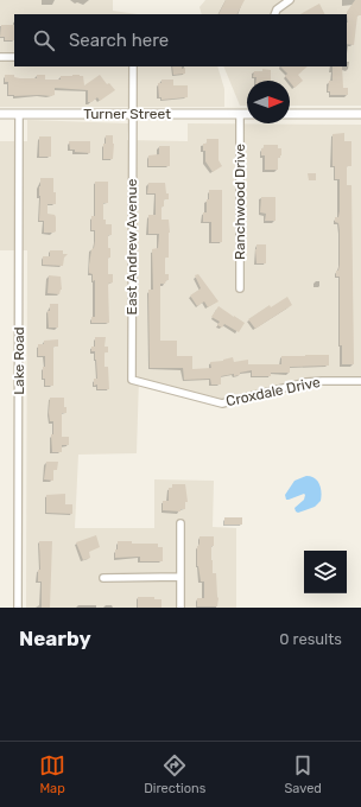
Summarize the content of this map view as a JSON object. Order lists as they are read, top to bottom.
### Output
{
  "streets": {
    "street": [
      "Turner Street",
      "Ranchwood Drive",
      "East Andrew Avenue",
      "Lake Road",
      "Croxdale Drive"
    ]
  },
  "crossings": [
    ["Turner Street", "Ranchwood Drive"],
    ["Turner Street", "East Andrew Avenue"],
    ["Turner Street", "Lake Road"],
    ["East Andrew Avenue", "Croxdale Drive"]
  ],
  "north": "right",
  "page": {
    "search": "Search here",
    "heading": ["Nearby", "0 results"],
    "nav": ["Map", "Directions", "Saved"]
  }
}
